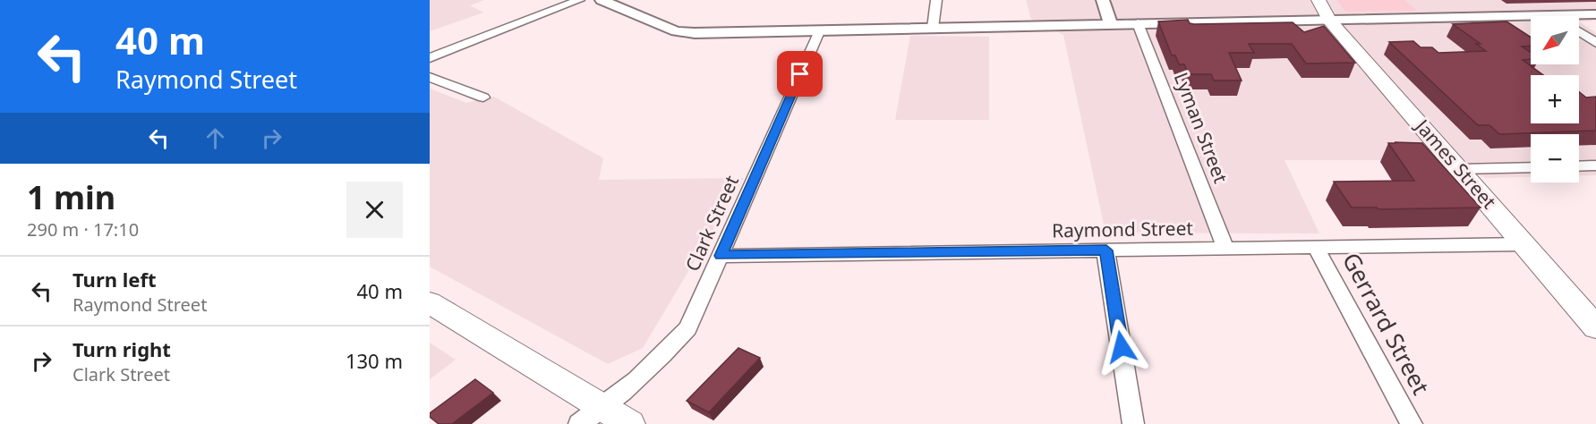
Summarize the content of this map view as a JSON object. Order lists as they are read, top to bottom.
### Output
{
  "streets": {
    "main road": ["James Street"],
    "street": [
      "Lyman Street",
      "Clark Street",
      "Raymond Street",
      "Gerrard Street"
    ]
  },
  "crossings": [
    ["Lyman Street", "Raymond Street"],
    ["James Street", "Raymond Street"],
    ["Clark Street", "Raymond Street"],
    ["Raymond Street", "Gerrard Street"]
  ],
  "north": "bottom left",
  "page": {
    "turn": ["40 m", "Raymond Street"],
    "map_buttons": ["+", "−"],
    "heading": ["1 min", "290 m · 17:10"],
    "list": [
      {
        "name": "Turn left",
        "note": "Raymond Street",
        "value": "40 m"
      },
      {
        "name": "Turn right",
        "note": "Clark Street",
        "value": "130 m"
      }
    ]
  }
}
